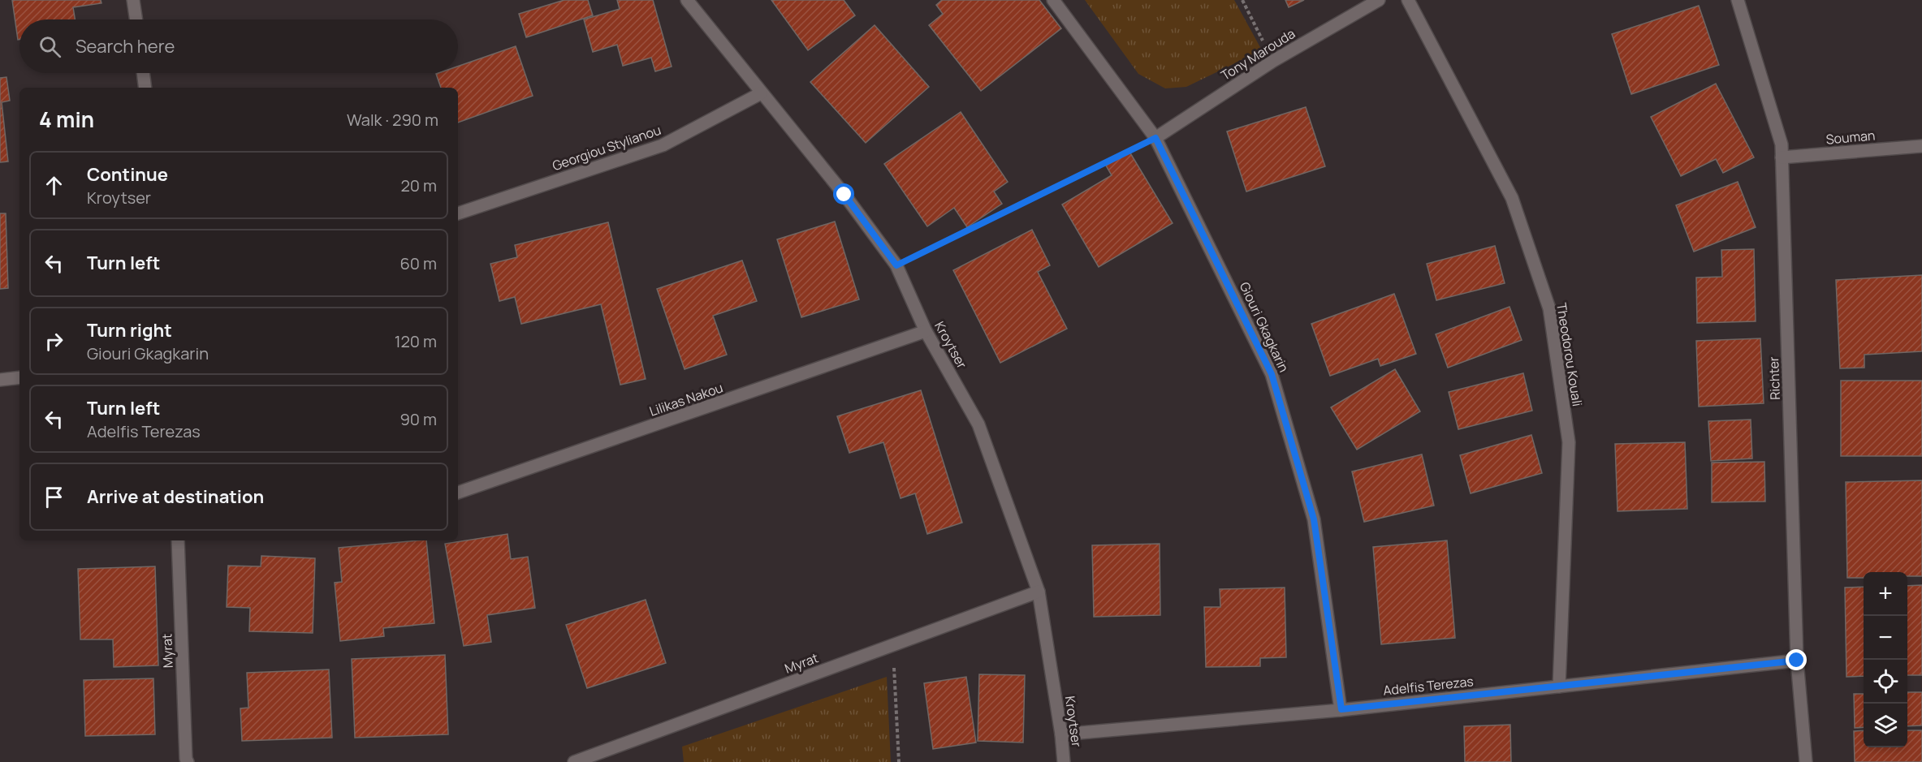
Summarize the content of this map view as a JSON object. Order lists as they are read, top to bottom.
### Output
{
  "streets": {
    "street": [
      "Tony Marouda",
      "Souman",
      "Georgiou Stylianou",
      "Giouri Gkagkarin",
      "Kroytser",
      "Theodorou Kouali",
      "Richter",
      "Lilikas Nakou",
      "Myrat",
      "Adelfis Terezas"
    ]
  },
  "crossings": [
    ["Tony Marouda", "Giouri Gkagkarin"],
    ["Souman", "Richter"],
    ["Georgiou Stylianou", "Kroytser"],
    ["Giouri Gkagkarin", "Adelfis Terezas"],
    ["Kroytser", "Lilikas Nakou"],
    ["Kroytser", "Myrat"],
    ["Kroytser", "Adelfis Terezas"],
    ["Theodorou Kouali", "Adelfis Terezas"],
    ["Richter", "Adelfis Terezas"]
  ],
  "page": {
    "search": "Search here",
    "heading": ["4 min", "Walk · 290 m"],
    "list": [
      ["Continue", "Kroytser", "20 m"],
      ["Turn left", "60 m"],
      ["Turn right", "Giouri Gkagkarin", "120 m"],
      ["Turn left", "Adelfis Terezas", "90 m"],
      "Arrive at destination"
    ],
    "map_buttons": ["+", "−"]
  }
}
